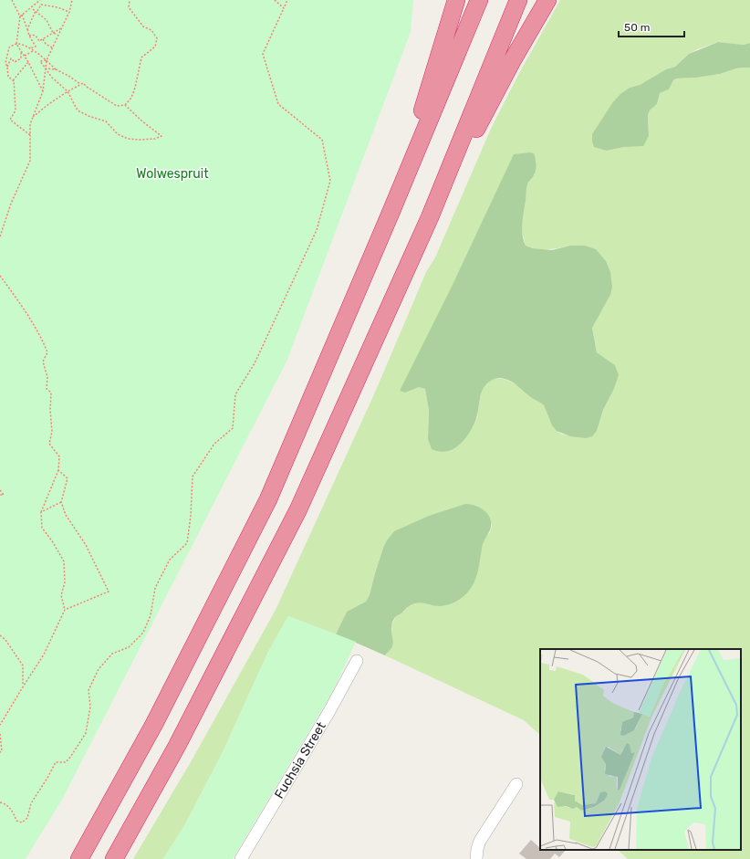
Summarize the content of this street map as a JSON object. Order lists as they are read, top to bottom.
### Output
{
  "streets": {
    "street": ["Fuchsia Street"]
  },
  "parks": ["Wolwespruit"],
  "scale_bar": "50 m"
}
